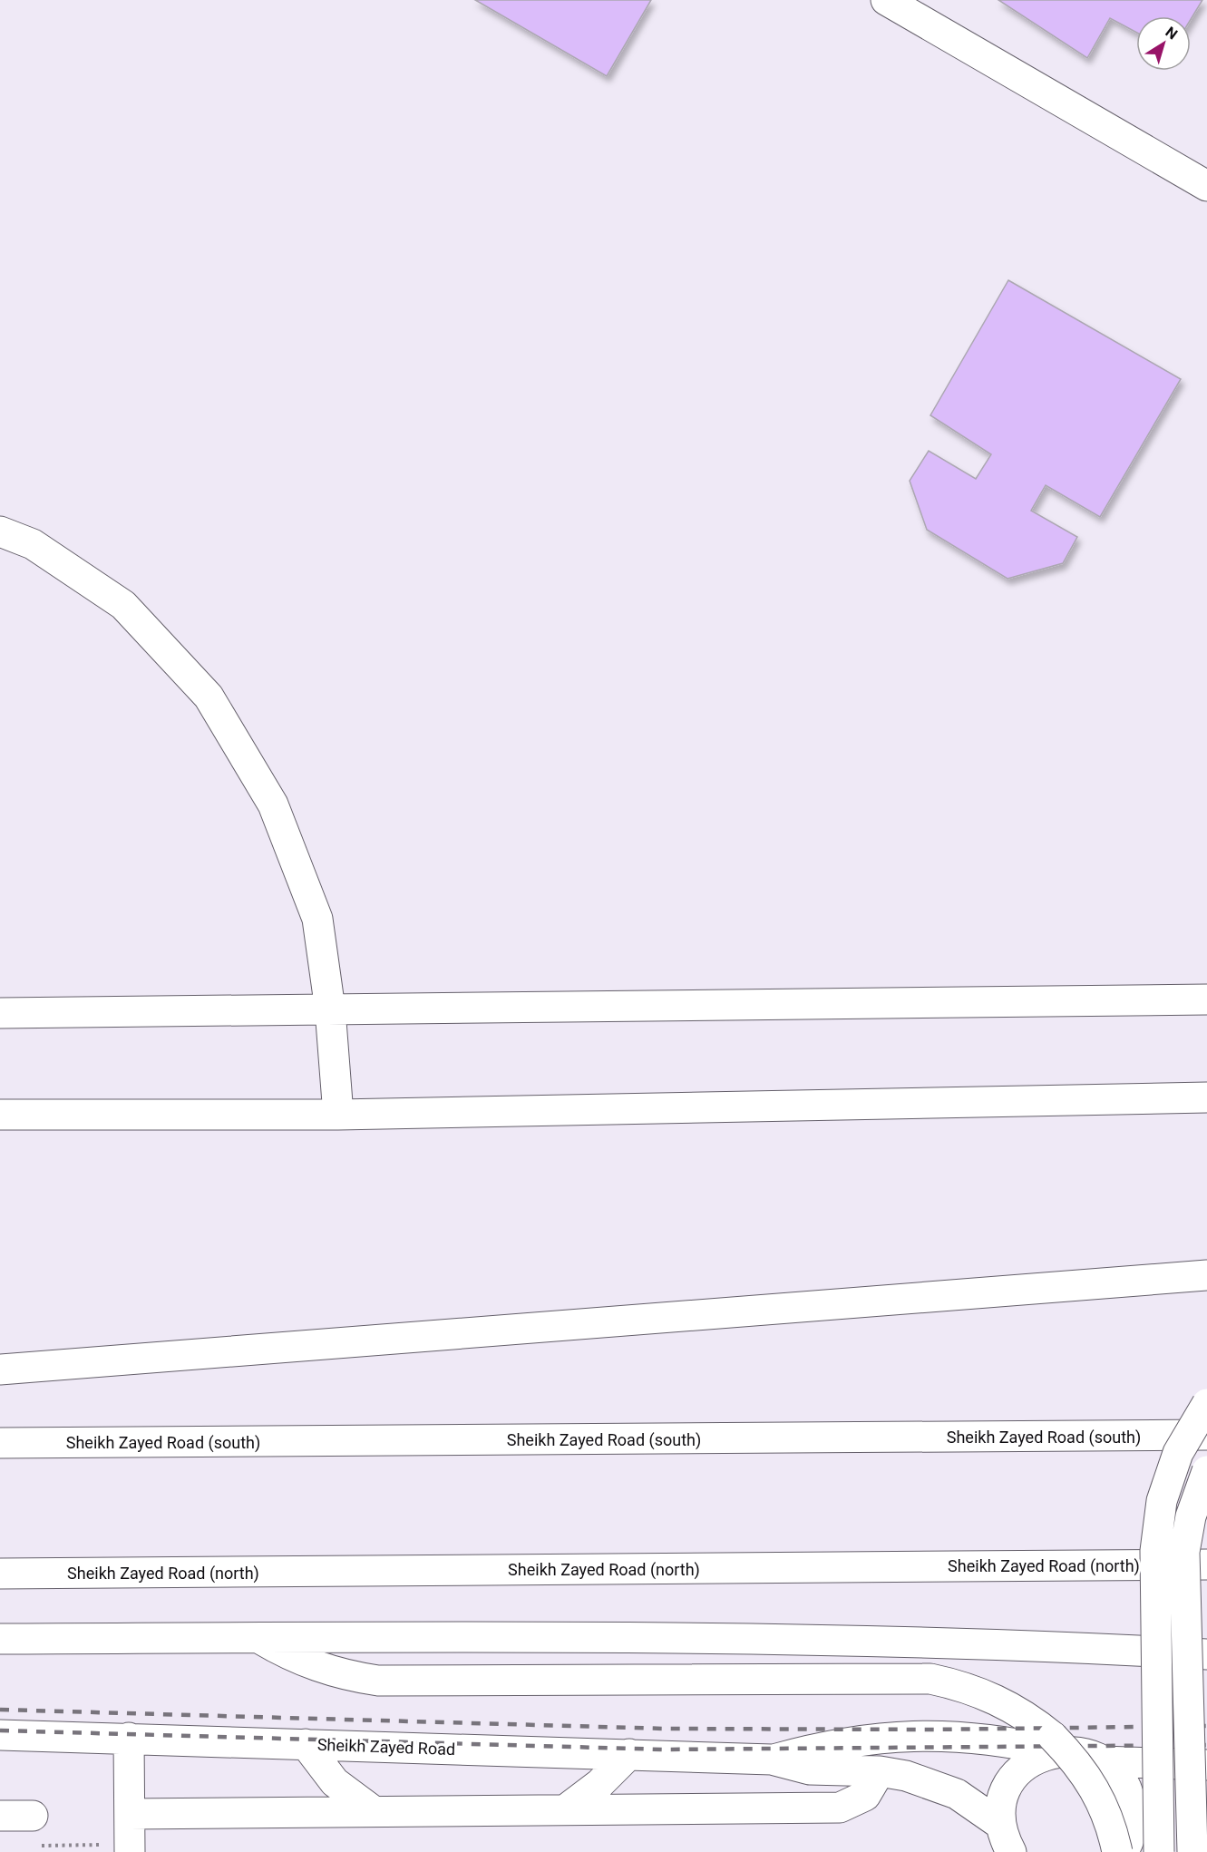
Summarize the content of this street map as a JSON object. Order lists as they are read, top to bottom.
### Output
{
  "streets": {
    "main road": ["Sheikh Zayed Road (south)", "Sheikh Zayed Road (north)", "Sheikh Zayed Road"]
  },
  "north": "top right"
}
